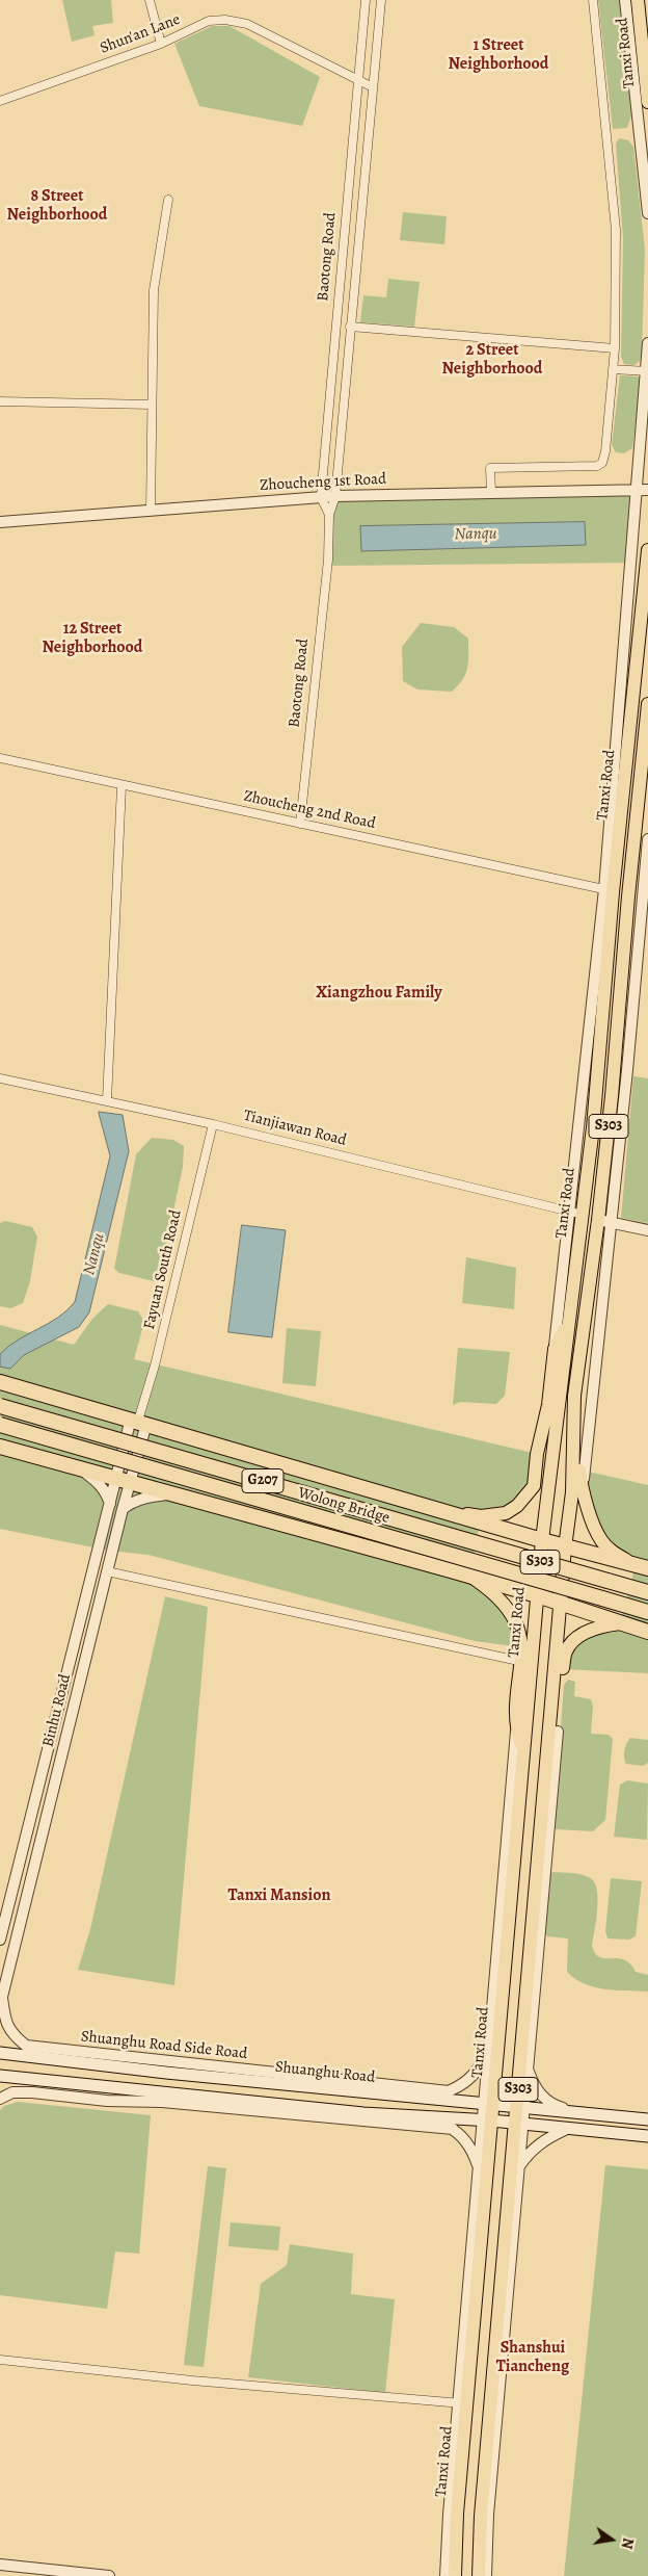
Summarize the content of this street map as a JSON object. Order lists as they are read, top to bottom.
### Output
{
  "streets": {
    "highway": ["G207", "Wolong Bridge"],
    "main road": ["Tanxi Road", "S303", "Shuanghu Road"],
    "street": [
      "Shun'an Lane",
      "Baotong Road",
      "Zhoucheng 1st Road",
      "Zhoucheng 2nd Road",
      "Tianjiawan Road",
      "Fayuan South Road",
      "Binhu Road",
      "Shuanghu Road Side Road"
    ]
  },
  "crossings": [
    ["Shun'an Lane", "Baotong Road"],
    ["Tanxi Road", "Zhoucheng 2nd Road"],
    ["Tanxi Road", "Tianjiawan Road"],
    ["Tanxi Road", "Shuanghu Road"],
    ["Baotong Road", "Zhoucheng 1st Road"],
    ["Baotong Road", "Zhoucheng 2nd Road"],
    ["S303", "Shuanghu Road"],
    ["Tianjiawan Road", "Fayuan South Road"],
    ["Fayuan South Road", "Binhu Road"],
    ["Binhu Road", "Shuanghu Road Side Road"]
  ],
  "districts": [
    "1 Street Neighborhood",
    "8 Street Neighborhood",
    "2 Street Neighborhood",
    "12 Street Neighborhood",
    "Xiangzhou Family",
    "Tanxi Mansion",
    "Shanshui Tiancheng"
  ],
  "water": ["Nanqu"],
  "north": "right"
}
